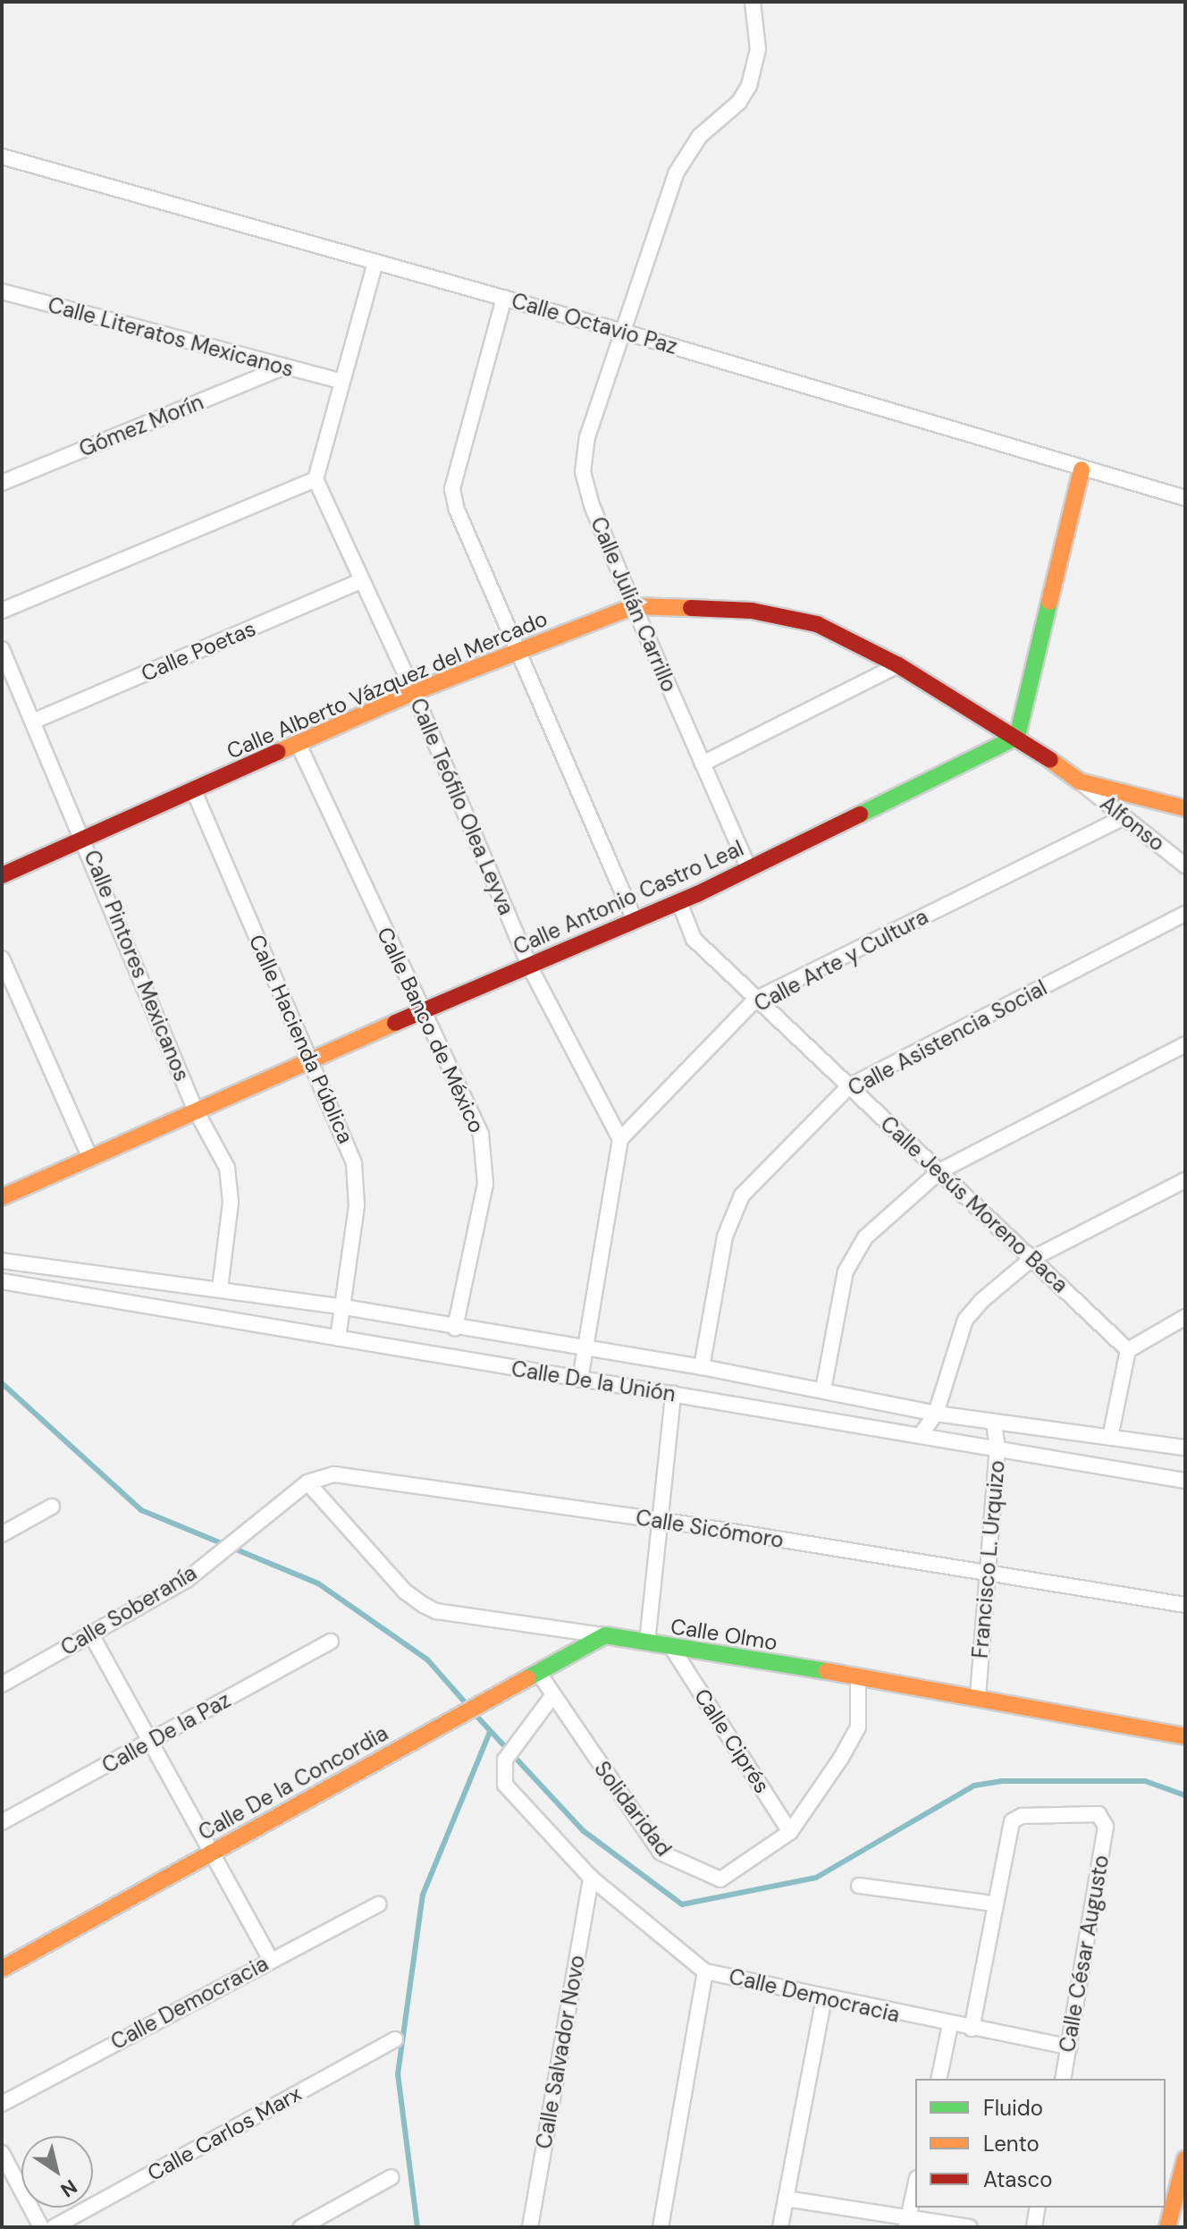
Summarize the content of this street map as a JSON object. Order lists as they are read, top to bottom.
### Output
{
  "streets": {
    "street": [
      "Calle Octavio Paz",
      "Calle Literatos Mexicanos",
      "Gómez Morín",
      "Calle Julián Carrillo",
      "Calle Poetas",
      "Calle Alberto Vázquez del Mercado",
      "Calle Teófilo Olea Leyva",
      "Alfonso",
      "Calle Antonio Castro Leal",
      "Calle Arte y Cultura",
      "Calle Pintores Mexicanos",
      "Calle Banco de México",
      "Calle Asistencia Social",
      "Calle Hacienda Pública",
      "Calle Jesús Moreno Baca",
      "Calle De la Unión",
      "Calle Sicómoro",
      "Francisco L. Urquizo",
      "Calle Soberanía",
      "Calle Olmo",
      "Calle De la Paz",
      "Calle Ciprés",
      "Calle De la Concordia",
      "Solidaridad",
      "Calle César Augusto",
      "Calle Democracia",
      "Calle Salvador Novo",
      "Calle Carlos Marx"
    ]
  },
  "crossings": [
    ["Calle Octavio Paz", "Calle Julián Carrillo"],
    ["Calle Literatos Mexicanos", "Gómez Morín"],
    ["Calle Julián Carrillo", "Calle Alberto Vázquez del Mercado"],
    ["Calle Julián Carrillo", "Calle Antonio Castro Leal"],
    ["Calle Poetas", "Calle Teófilo Olea Leyva"],
    ["Calle Poetas", "Calle Pintores Mexicanos"],
    ["Calle Alberto Vázquez del Mercado", "Calle Teófilo Olea Leyva"],
    ["Calle Alberto Vázquez del Mercado", "Alfonso"],
    ["Calle Alberto Vázquez del Mercado", "Calle Antonio Castro Leal"],
    ["Calle Alberto Vázquez del Mercado", "Calle Pintores Mexicanos"],
    ["Calle Alberto Vázquez del Mercado", "Calle Banco de México"],
    ["Calle Alberto Vázquez del Mercado", "Calle Hacienda Pública"],
    ["Calle Teófilo Olea Leyva", "Calle Antonio Castro Leal"],
    ["Calle Teófilo Olea Leyva", "Calle Arte y Cultura"],
    ["Alfonso", "Calle Arte y Cultura"],
    ["Calle Antonio Castro Leal", "Calle Pintores Mexicanos"],
    ["Calle Antonio Castro Leal", "Calle Banco de México"],
    ["Calle Antonio Castro Leal", "Calle Hacienda Pública"],
    ["Calle Antonio Castro Leal", "Calle Jesús Moreno Baca"],
    ["Calle Arte y Cultura", "Calle Jesús Moreno Baca"],
    ["Calle Pintores Mexicanos", "Calle De la Unión"],
    ["Calle Banco de México", "Calle De la Unión"],
    ["Calle Asistencia Social", "Calle Jesús Moreno Baca"],
    ["Calle Asistencia Social", "Calle De la Unión"],
    ["Calle Hacienda Pública", "Calle De la Unión"],
    ["Calle De la Unión", "Francisco L. Urquizo"],
    ["Calle Sicómoro", "Francisco L. Urquizo"],
    ["Calle Sicómoro", "Calle Soberanía"],
    ["Calle Sicómoro", "Calle Olmo"],
    ["Francisco L. Urquizo", "Calle Olmo"],
    ["Calle Olmo", "Calle Ciprés"],
    ["Calle Olmo", "Calle De la Concordia"],
    ["Calle Olmo", "Solidaridad"],
    ["Calle Ciprés", "Solidaridad"],
    ["Calle De la Concordia", "Solidaridad"],
    ["Solidaridad", "Calle Democracia"],
    ["Calle César Augusto", "Calle Democracia"],
    ["Calle Democracia", "Calle Salvador Novo"]
  ],
  "legend": ["Fluido", "Lento", "Atasco"],
  "north": "bottom right"
}
